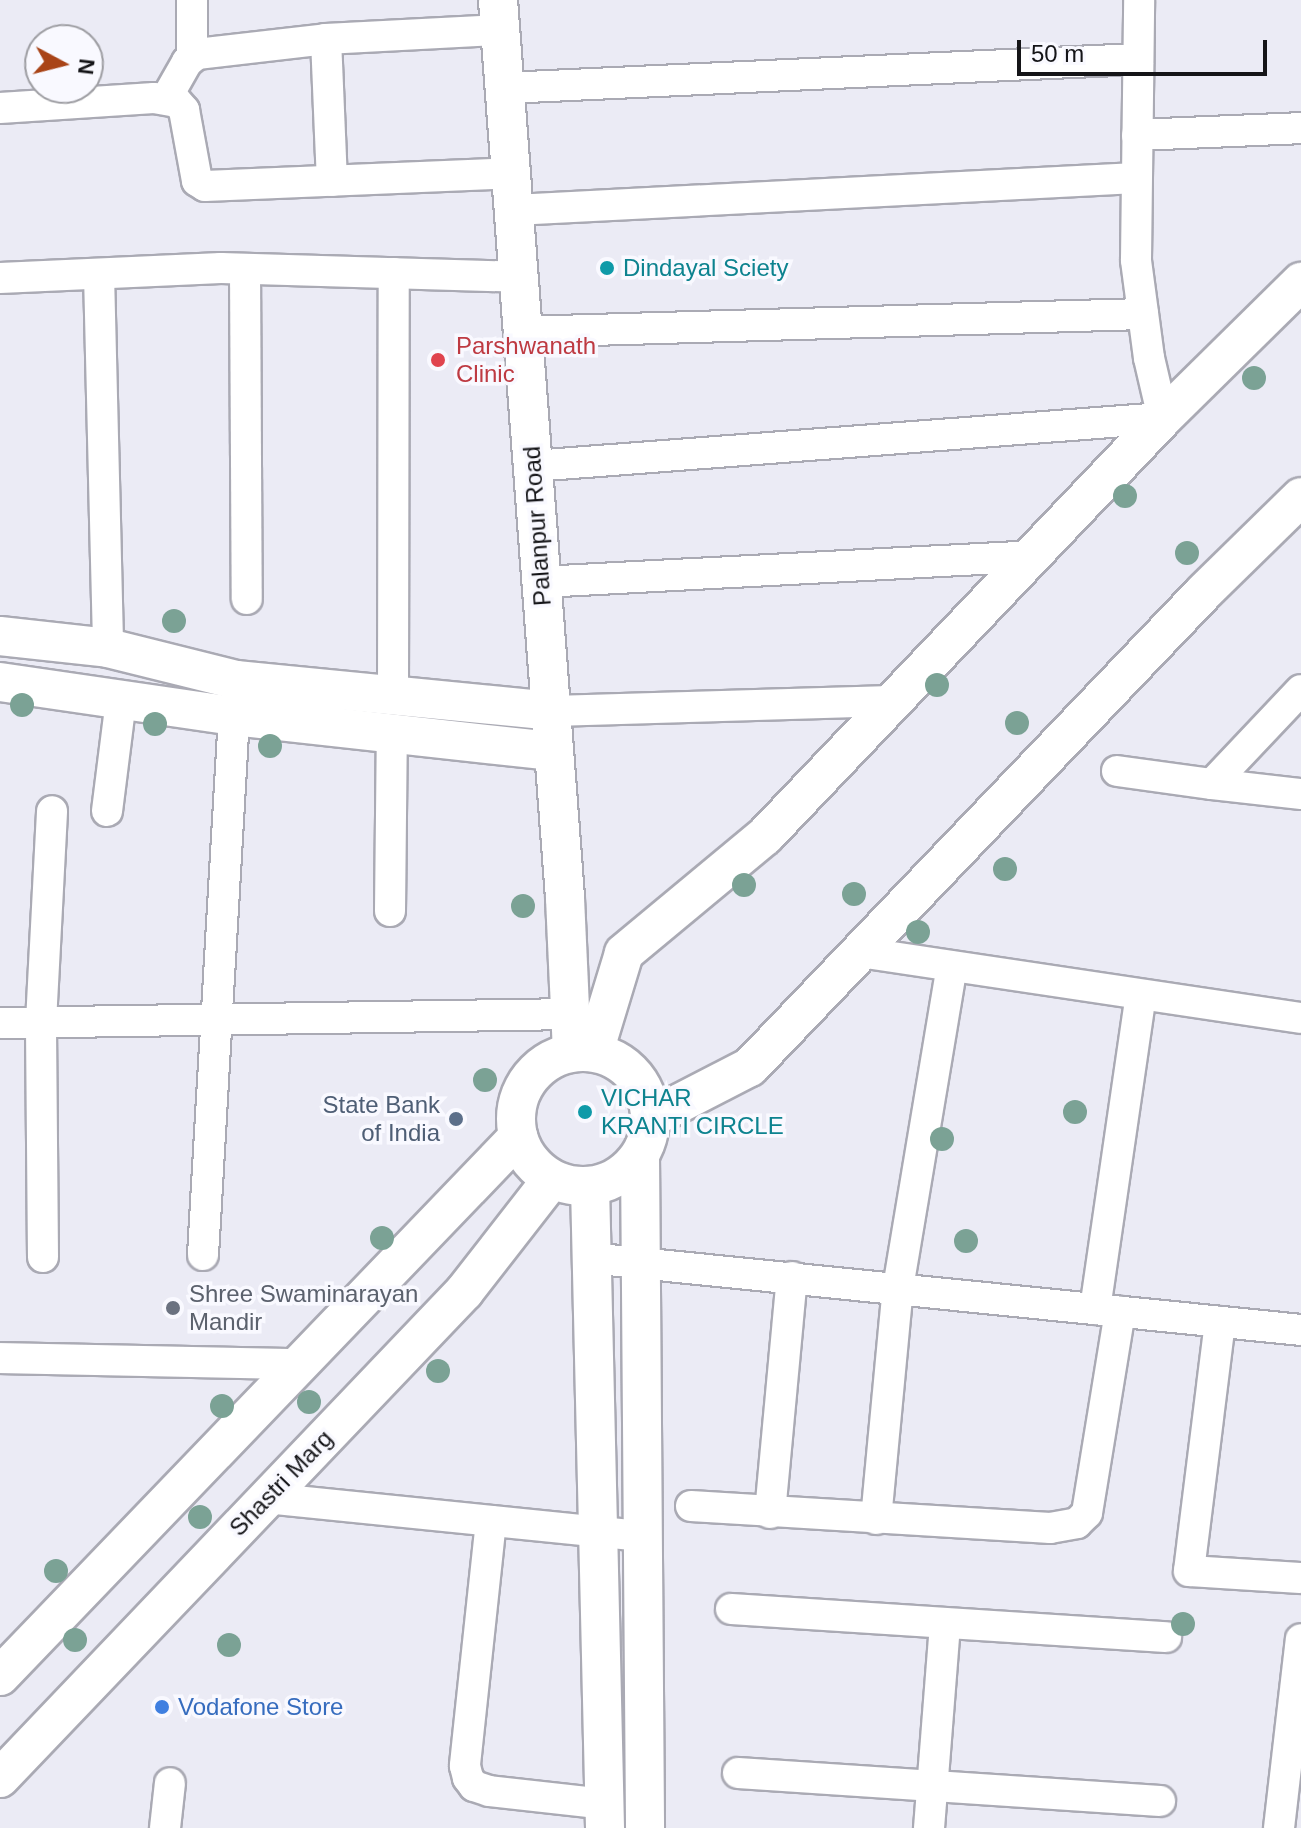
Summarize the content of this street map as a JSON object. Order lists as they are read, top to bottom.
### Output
{
  "streets": {
    "street": ["Palanpur Road", "Shastri Marg"]
  },
  "crossings": [
    ["Palanpur Road", "Shastri Marg"]
  ],
  "places": [
    "Dindayal Sciety",
    "Parshwanath Clinic",
    "VICHAR KRANTI CIRCLE",
    "State Bank of India",
    "Shree Swaminarayan Mandir",
    "Vodafone Store"
  ],
  "scale_bar": "50 m",
  "north": "right"
}
